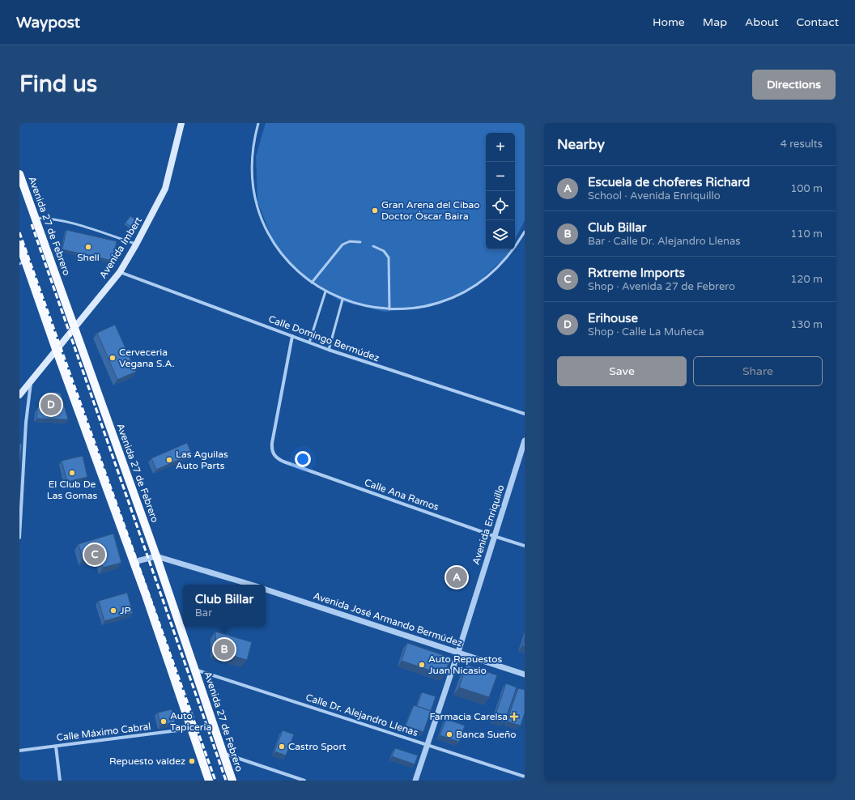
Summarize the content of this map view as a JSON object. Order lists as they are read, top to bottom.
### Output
{
  "streets": {
    "main road": ["Avenida 27 de Febrero", "Avenida Imbert"],
    "street": [
      "Calle Domingo Bermúdez",
      "Calle Ana Ramos",
      "Avenida Enriquillo",
      "Avenida José Armando Bermúdez",
      "Calle Dr. Alejandro Llenas",
      "Calle Máximo Cabral"
    ]
  },
  "crossings": [
    ["Avenida 27 de Febrero", "Avenida Imbert"],
    ["Avenida 27 de Febrero", "Calle Dr. Alejandro Llenas"],
    ["Avenida Imbert", "Calle Domingo Bermúdez"],
    ["Calle Domingo Bermúdez", "Calle Ana Ramos"],
    ["Calle Ana Ramos", "Avenida Enriquillo"],
    ["Avenida Enriquillo", "Avenida José Armando Bermúdez"],
    ["Avenida Enriquillo", "Calle Dr. Alejandro Llenas"]
  ],
  "places": {
    "other": [
      "Gran Arena del Cibao Doctor Óscar Baira",
      "Shell",
      "Cerveceria Vegana S.A.",
      "Las Aguilas Auto Parts",
      "El Club De Las Gomas",
      "JP",
      "Auto Repuestos Juan Nicasio",
      "Auto Tapiceria",
      "Banca Sueño",
      "Castro Sport",
      "Repuesto valdez"
    ],
    "health": ["Farmacia Carelsa"]
  },
  "page": {
    "header": "Waypost",
    "nav": [
      "Home",
      "Map",
      "About",
      "Contact"
    ],
    "buttons": [
      "Directions",
      ["Save", "Share"]
    ],
    "title": "Find us",
    "heading": ["Nearby", "4 results"],
    "map_buttons": ["+", "−"],
    "list": [
      {
        "mark": "A",
        "name": "Escuela de choferes Richard",
        "note": "School · Avenida Enriquillo",
        "value": "100 m"
      },
      {
        "mark": "B",
        "name": "Club Billar",
        "note": "Bar · Calle Dr. Alejandro Llenas",
        "value": "110 m"
      },
      {
        "mark": "C",
        "name": "Rxtreme Imports",
        "note": "Shop · Avenida 27 de Febrero",
        "value": "120 m"
      },
      {
        "mark": "D",
        "name": "Erihouse",
        "note": "Shop · Calle La Muñeca",
        "value": "130 m"
      }
    ],
    "pins": [
      "D",
      "C",
      "A",
      "B"
    ],
    "popup": ["Club Billar", "Bar"]
  }
}
